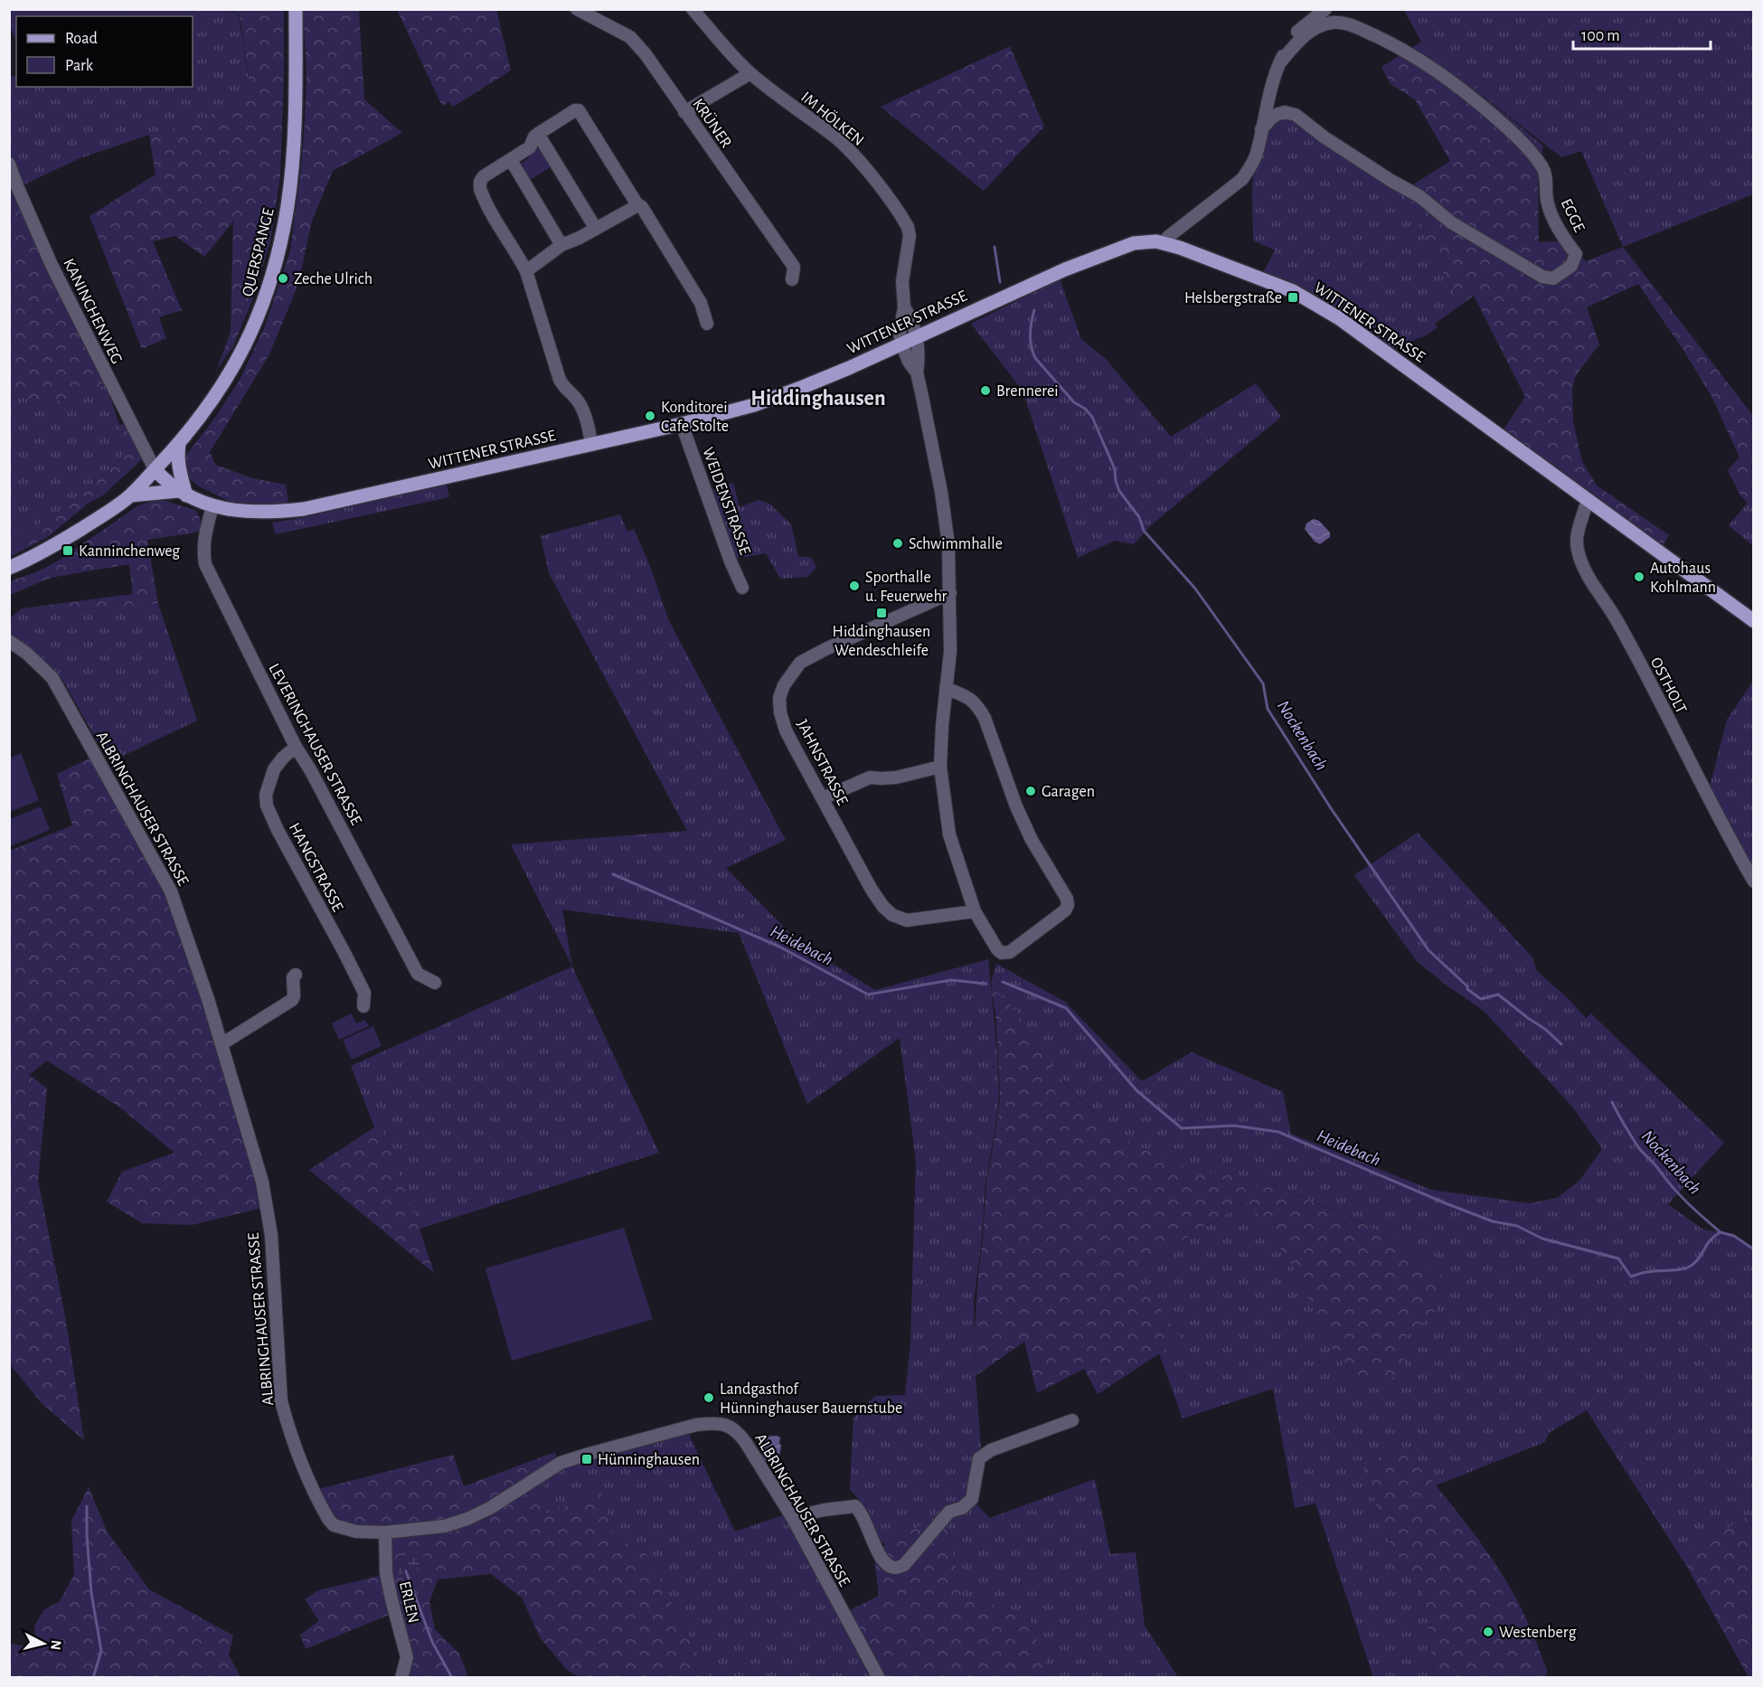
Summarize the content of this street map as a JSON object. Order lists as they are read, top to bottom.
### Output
{
  "streets": {
    "main road": ["QUERSPANGE", "WITTENER STRASSE"],
    "street": [
      "IM HÖLKEN",
      "KRÜNER",
      "EGGE",
      "KANINCHENWEG",
      "WEIDENSTRASSE",
      "OSTHOLT",
      "LEVERINGHAUSER STRASSE",
      "JAHNSTRASSE",
      "ALBRINGHAUSER STRASSE",
      "HANGSTRASSE",
      "ERLEN"
    ]
  },
  "crossings": [
    ["IM HÖLKEN", "WITTENER STRASSE"],
    ["QUERSPANGE", "KANINCHENWEG"],
    ["QUERSPANGE", "WITTENER STRASSE"],
    ["KANINCHENWEG", "WITTENER STRASSE"],
    ["WITTENER STRASSE", "WEIDENSTRASSE"],
    ["WITTENER STRASSE", "OSTHOLT"],
    ["WITTENER STRASSE", "LEVERINGHAUSER STRASSE"],
    ["LEVERINGHAUSER STRASSE", "HANGSTRASSE"],
    ["ALBRINGHAUSER STRASSE", "ERLEN"]
  ],
  "districts": ["Hiddinghausen"],
  "water": ["Nockenbach", "Heidebach"],
  "places": {
    "other": [
      "Zeche Ulrich",
      "Brennerei",
      "Konditorei Cafe Stolte",
      "Schwimmhalle",
      "Autohaus Kohlmann",
      "Sporthalle u. Feuerwehr",
      "Garagen",
      "Landgasthof Hünninghauser Bauernstube",
      "Westenberg"
    ],
    "transit": [
      "Helsbergstraße",
      "Kanninchenweg",
      "Hiddinghausen Wendeschleife",
      "Hünninghausen"
    ]
  },
  "legend": ["Road", "Park"],
  "scale_bar": "100 m",
  "north": "right"
}
